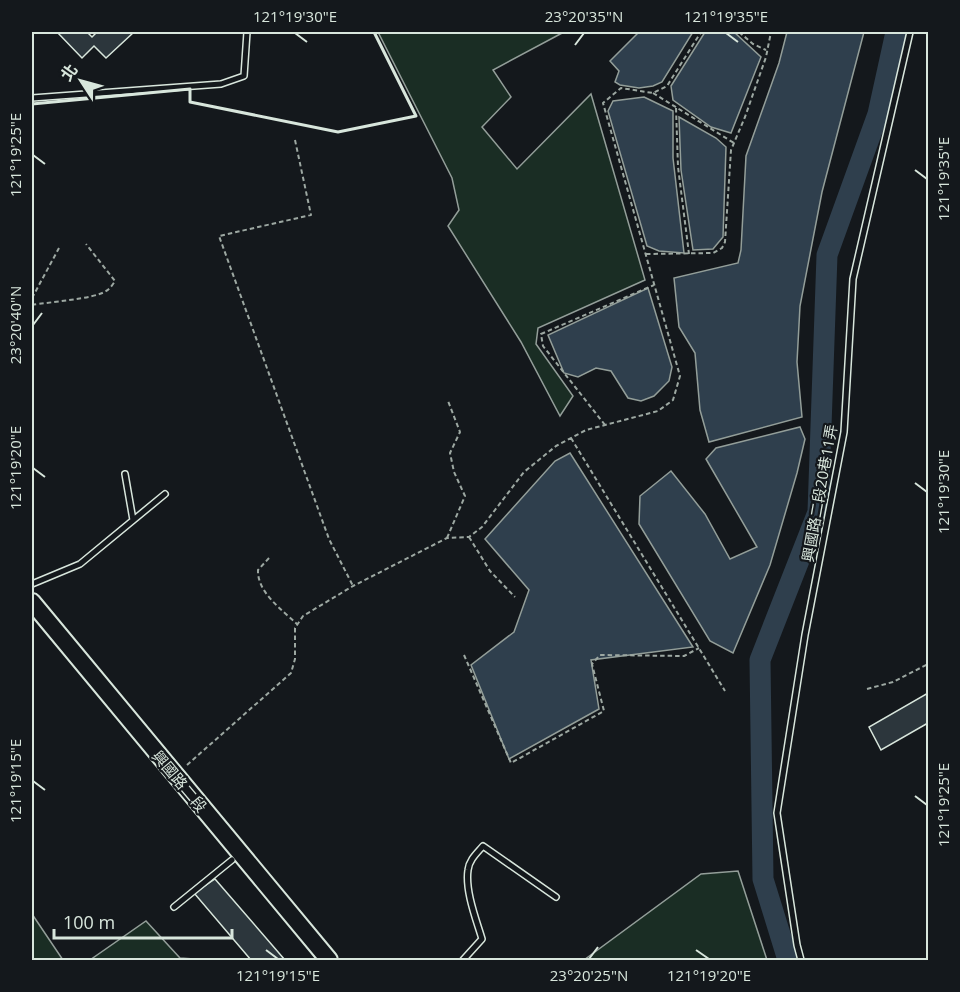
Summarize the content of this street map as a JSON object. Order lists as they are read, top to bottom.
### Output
{
  "streets": {
    "main road": ["興國路二段"],
    "lane": ["興國路二段20巷11弄"]
  },
  "scale_bar": "100 m",
  "north": "top left",
  "coordinates": [
    "121°19'30\"E",
    "23°20'35\"N",
    "121°19'35\"E",
    "121°19'25\"E",
    "23°20'40\"N",
    "121°19'20\"E",
    "121°19'15\"E",
    "23°20'25\"N"
  ]
}
